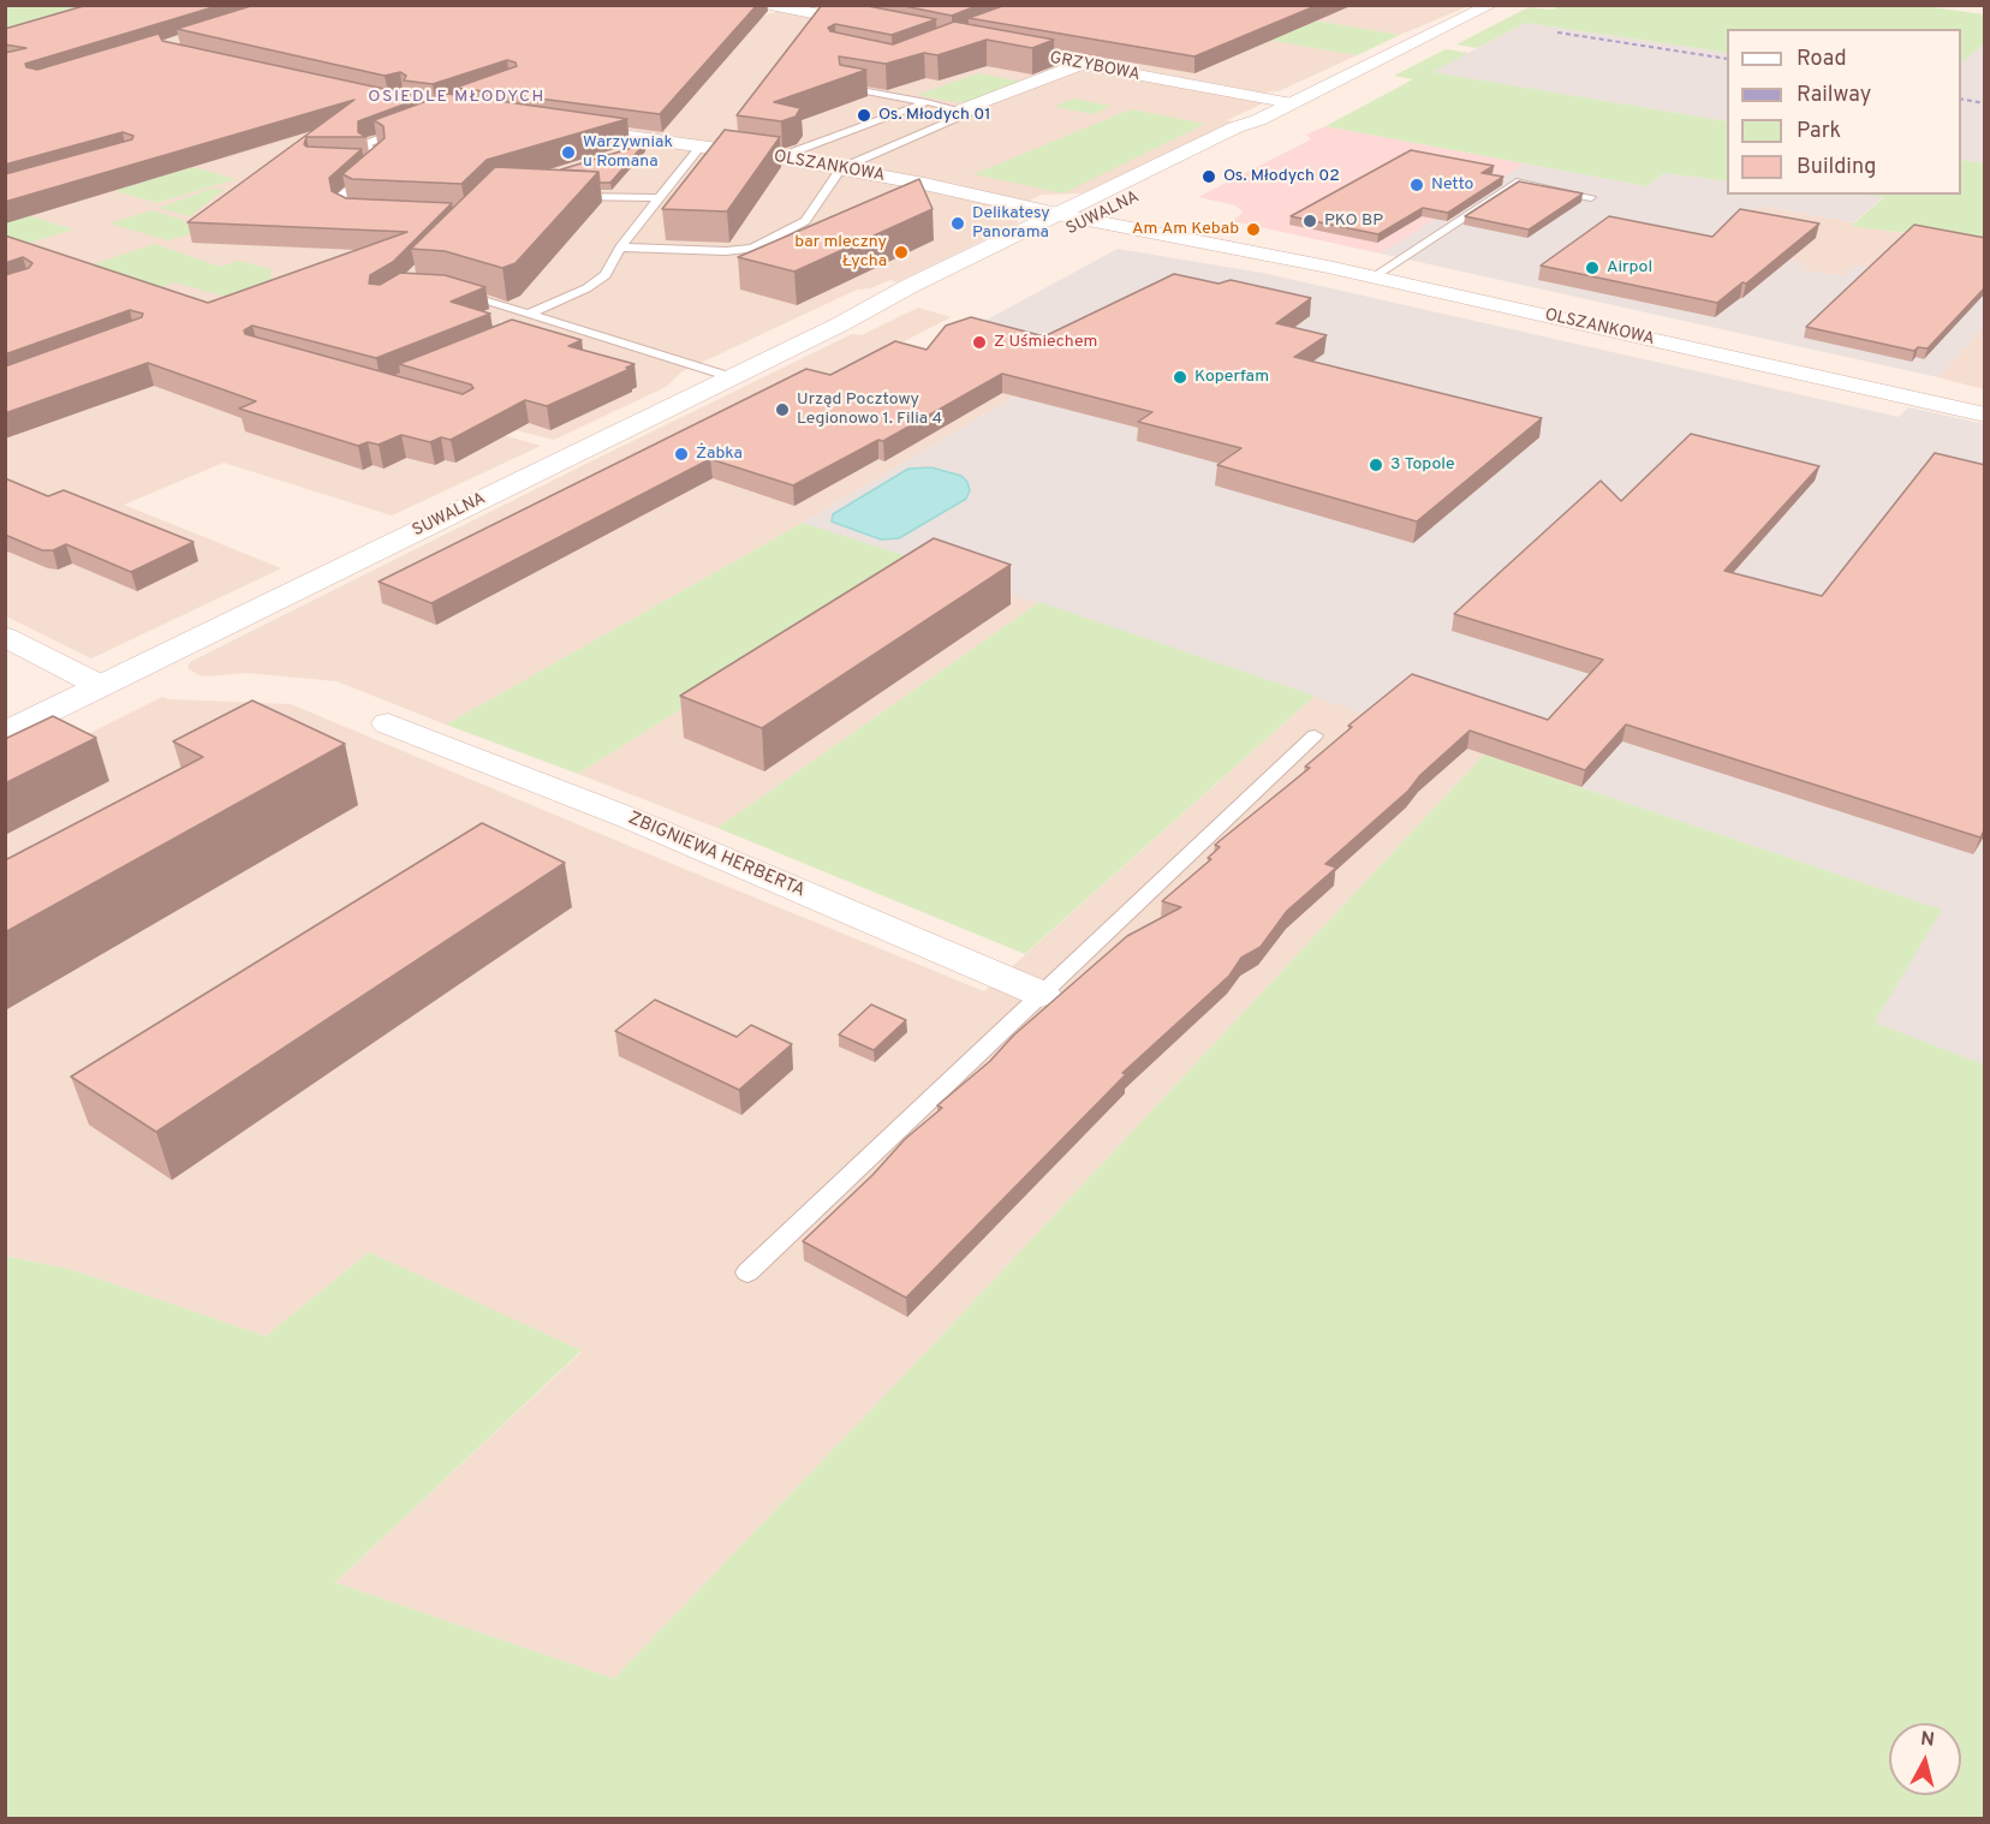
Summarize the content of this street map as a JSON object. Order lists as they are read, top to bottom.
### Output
{
  "streets": {
    "street": [
      "GRZYBOWA",
      "OLSZANKOWA",
      "SUWALNA",
      "ZBIGNIEWA HERBERTA"
    ]
  },
  "crossings": [
    ["GRZYBOWA", "SUWALNA"],
    ["OLSZANKOWA", "SUWALNA"]
  ],
  "districts": ["OSIEDLE MŁODYCH"],
  "places": [
    "Os. Młodych 01",
    "Warzywniak u Romana",
    "Os. Młodych 02",
    "Netto",
    "PKO BP",
    "Delikatesy Panorama",
    "Am Am Kebab",
    "bar mleczny Łycha",
    "Airpol",
    "Z Uśmiechem",
    "Koperfam",
    "Urząd Pocztowy Legionowo 1. Filia 4",
    "Żabka",
    "3 Topole"
  ],
  "legend": [
    "Road",
    "Railway",
    "Park",
    "Building"
  ],
  "north": "top"
}
